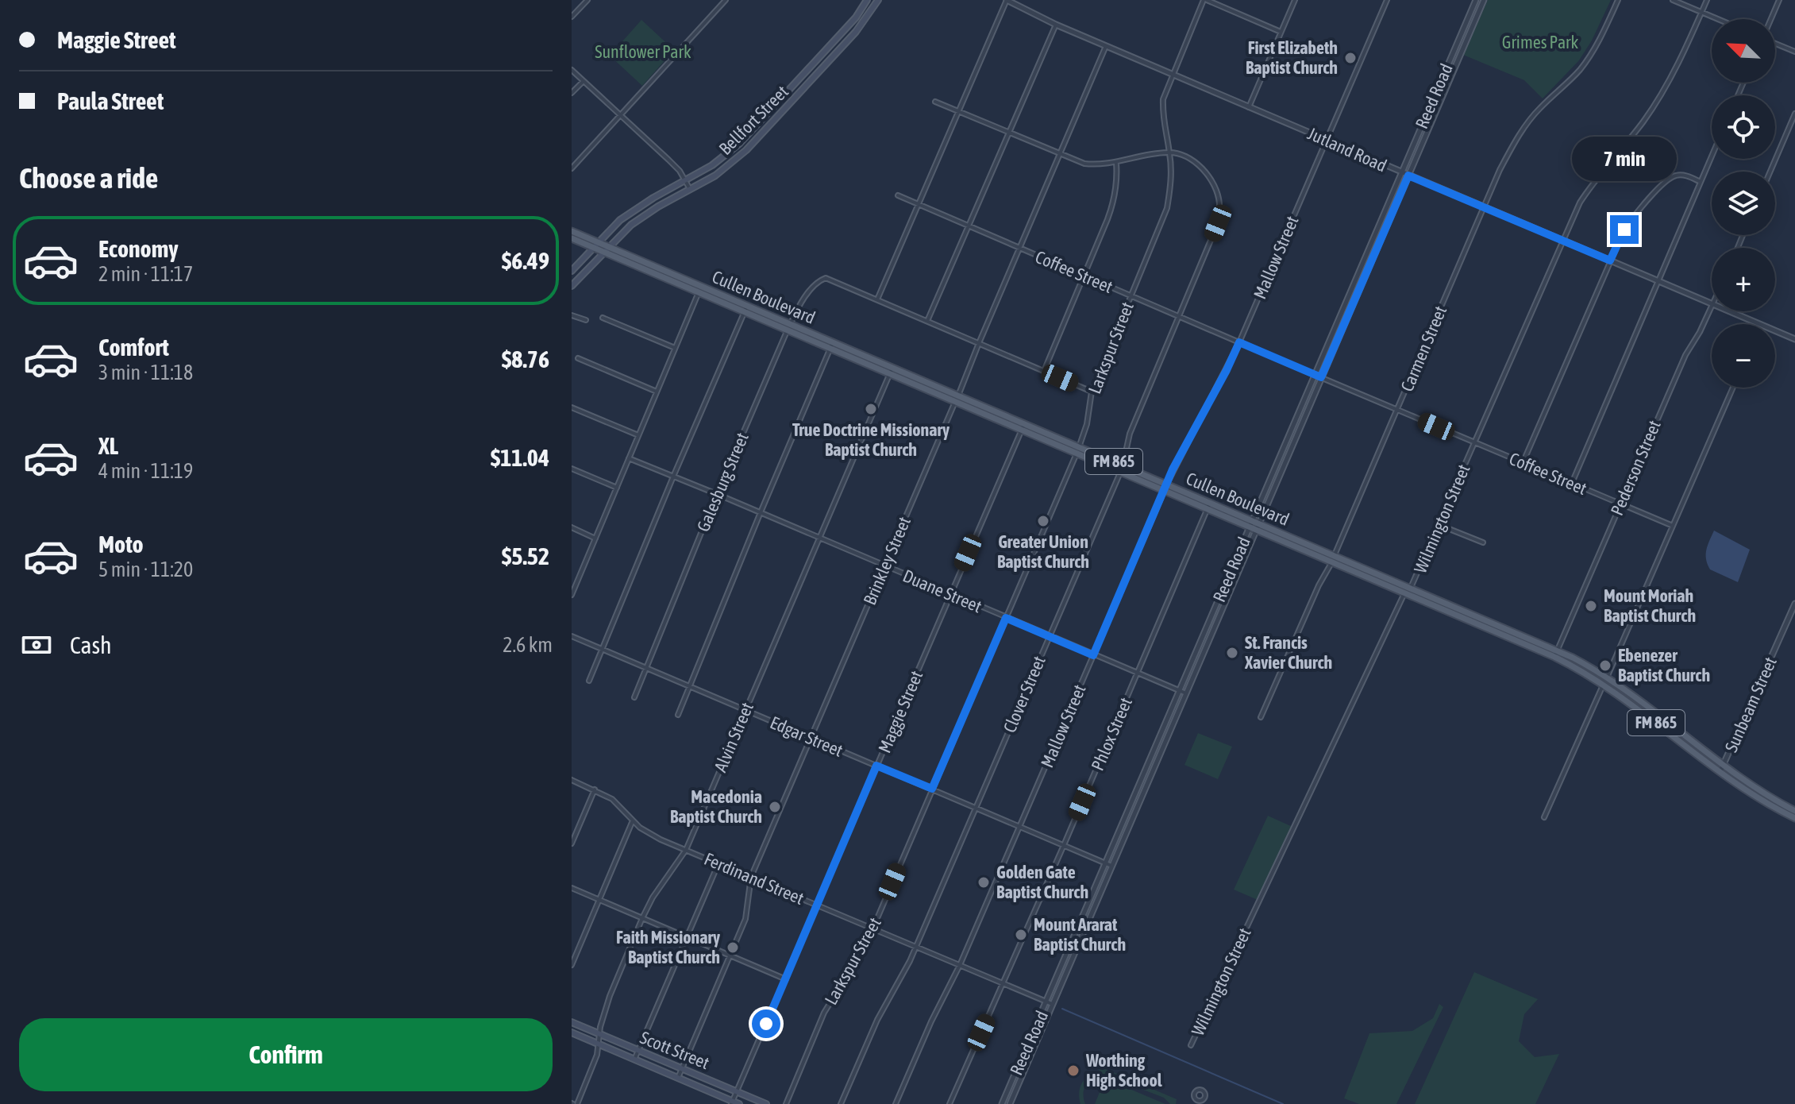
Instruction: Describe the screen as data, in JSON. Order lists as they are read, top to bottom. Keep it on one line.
{"streets":{"main road":["Bellfort Street","Cullen Boulevard","FM 865","Scott Street"],"street":["Reed Road","Jutland Road","Mallow Street","Coffee Street","Larkspur Street","Carmen Street","Pederson Street","Galesburg Street","Wilmington Street","Brinkley Street","Duane Street","Clover Street","Sunbeam Street","Maggie Street","Phlox Street","Edgar Street","Alvin Street","Ferdinand Street"]},"crossings":[["Reed Road","Jutland Road"],["Reed Road","Coffee Street"],["Reed Road","Cullen Boulevard"],["Reed Road","Duane Street"],["Reed Road","Edgar Street"],["Reed Road","Ferdinand Street"],["Bellfort Street","Cullen Boulevard"],["Jutland Road","Mallow Street"],["Jutland Road","Larkspur Street"],["Jutland Road","Carmen Street"],["Jutland Road","Wilmington Street"],["Jutland Road","Brinkley Street"],["Mallow Street","Coffee Street"],["Mallow Street","Cullen Boulevard"],["Mallow Street","Duane Street"],["Mallow Street","Edgar Street"],["Mallow Street","Ferdinand Street"],["Coffee Street","Larkspur Street"],["Coffee Street","Carmen Street"],["Coffee Street","Pederson Street"],["Coffee Street","Wilmington Street"],["Coffee Street","Brinkley Street"],["Coffee Street","Clover Street"],["Cullen Boulevard","Larkspur Street"],["Cullen Boulevard","Carmen Street"],["Cullen Boulevard","Pederson Street"],["Cullen Boulevard","Galesburg Street"],["Cullen Boulevard","Wilmington Street"],["Cullen Boulevard","Brinkley Street"],["Cullen Boulevard","Clover Street"],["Cullen Boulevard","Sunbeam Street"],["Cullen Boulevard","Maggie Street"],["Cullen Boulevard","Phlox Street"],["Cullen Boulevard","Alvin Street"],["Larkspur Street","Duane Street"],["Larkspur Street","Clover Street"],["Larkspur Street","Edgar Street"],["Larkspur Street","Ferdinand Street"],["Galesburg Street","Duane Street"],["Galesburg Street","Edgar Street"],["Brinkley Street","Duane Street"],["Brinkley Street","Edgar Street"],["Brinkley Street","Ferdinand Street"],["Brinkley Street","Scott Street"],["Duane Street","Clover Street"],["Duane Street","Maggie Street"],["Duane Street","Phlox Street"],["Duane Street","Alvin Street"],["Clover Street","Edgar Street"],["Clover Street","Ferdinand Street"],["Maggie Street","Edgar Street"],["Maggie Street","Ferdinand Street"],["Maggie Street","Scott Street"],["Phlox Street","Edgar Street"],["Phlox Street","Ferdinand Street"],["Edgar Street","Alvin Street"],["Alvin Street","Ferdinand Street"],["Alvin Street","Scott Street"]],"parks":["Grimes Park","Sunflower Park"],"places":["First Elizabeth Baptist Church","True Doctrine Missionary Baptist Church","Greater Union Baptist Church","Mount Moriah Baptist Church","St. Francis Xavier Church","Ebenezer Baptist Church","Macedonia Baptist Church","Golden Gate Baptist Church","Mount Ararat Baptist Church","Faith Missionary Baptist Church","Worthing High School"],"north":"top left","page":{"banner":["Maggie Street","Paula Street"],"map_buttons":["+","−"],"bubble":"7 min","heading":"Choose a ride","list":[{"name":"Economy","note":"2 min · 11:17","value":"$6.49"},{"name":"Comfort","note":"3 min · 11:18","value":"$8.76"},{"name":"XL","note":"4 min · 11:19","value":"$11.04"},{"name":"Moto","note":"5 min · 11:20","value":"$5.52"}],"pay":["Cash","2.6 km"],"buttons":"Confirm"}}
